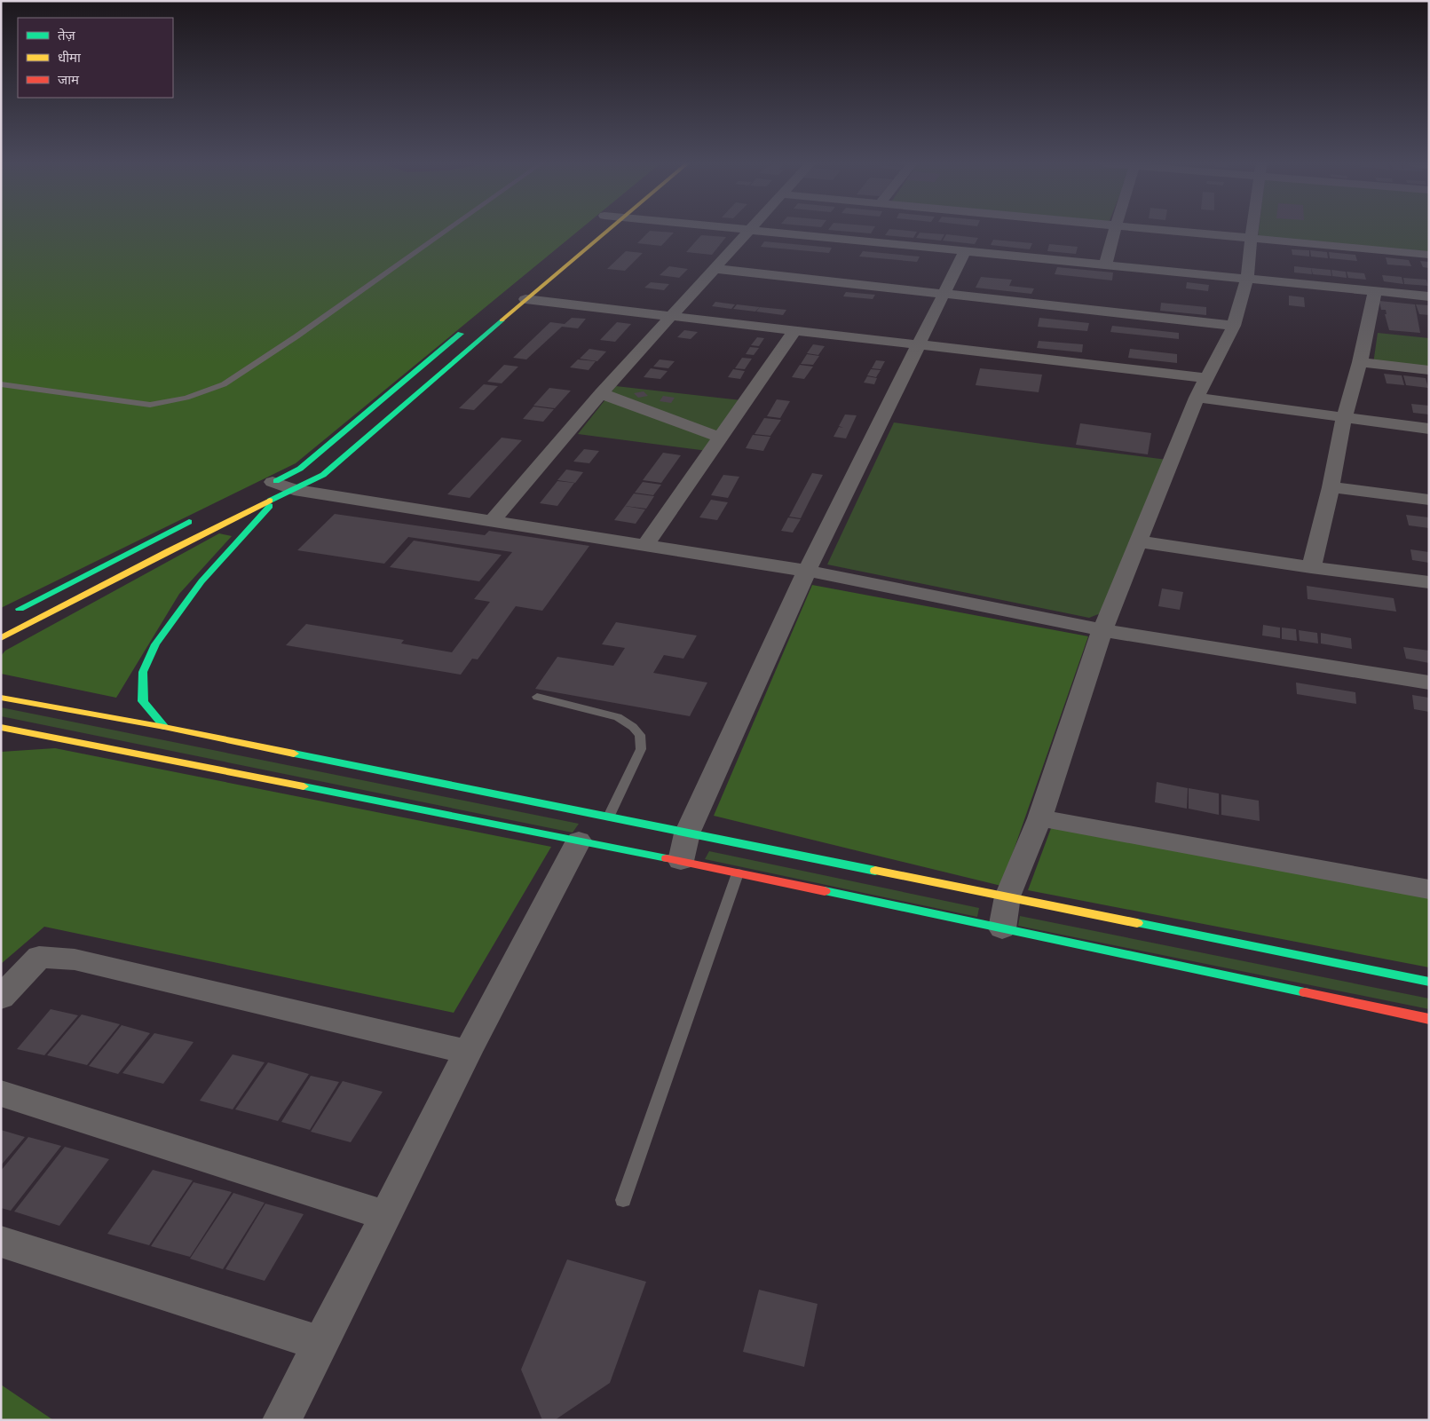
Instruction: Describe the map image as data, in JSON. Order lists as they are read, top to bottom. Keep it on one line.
{"legend":["तेज़","धीमा","जाम"]}
